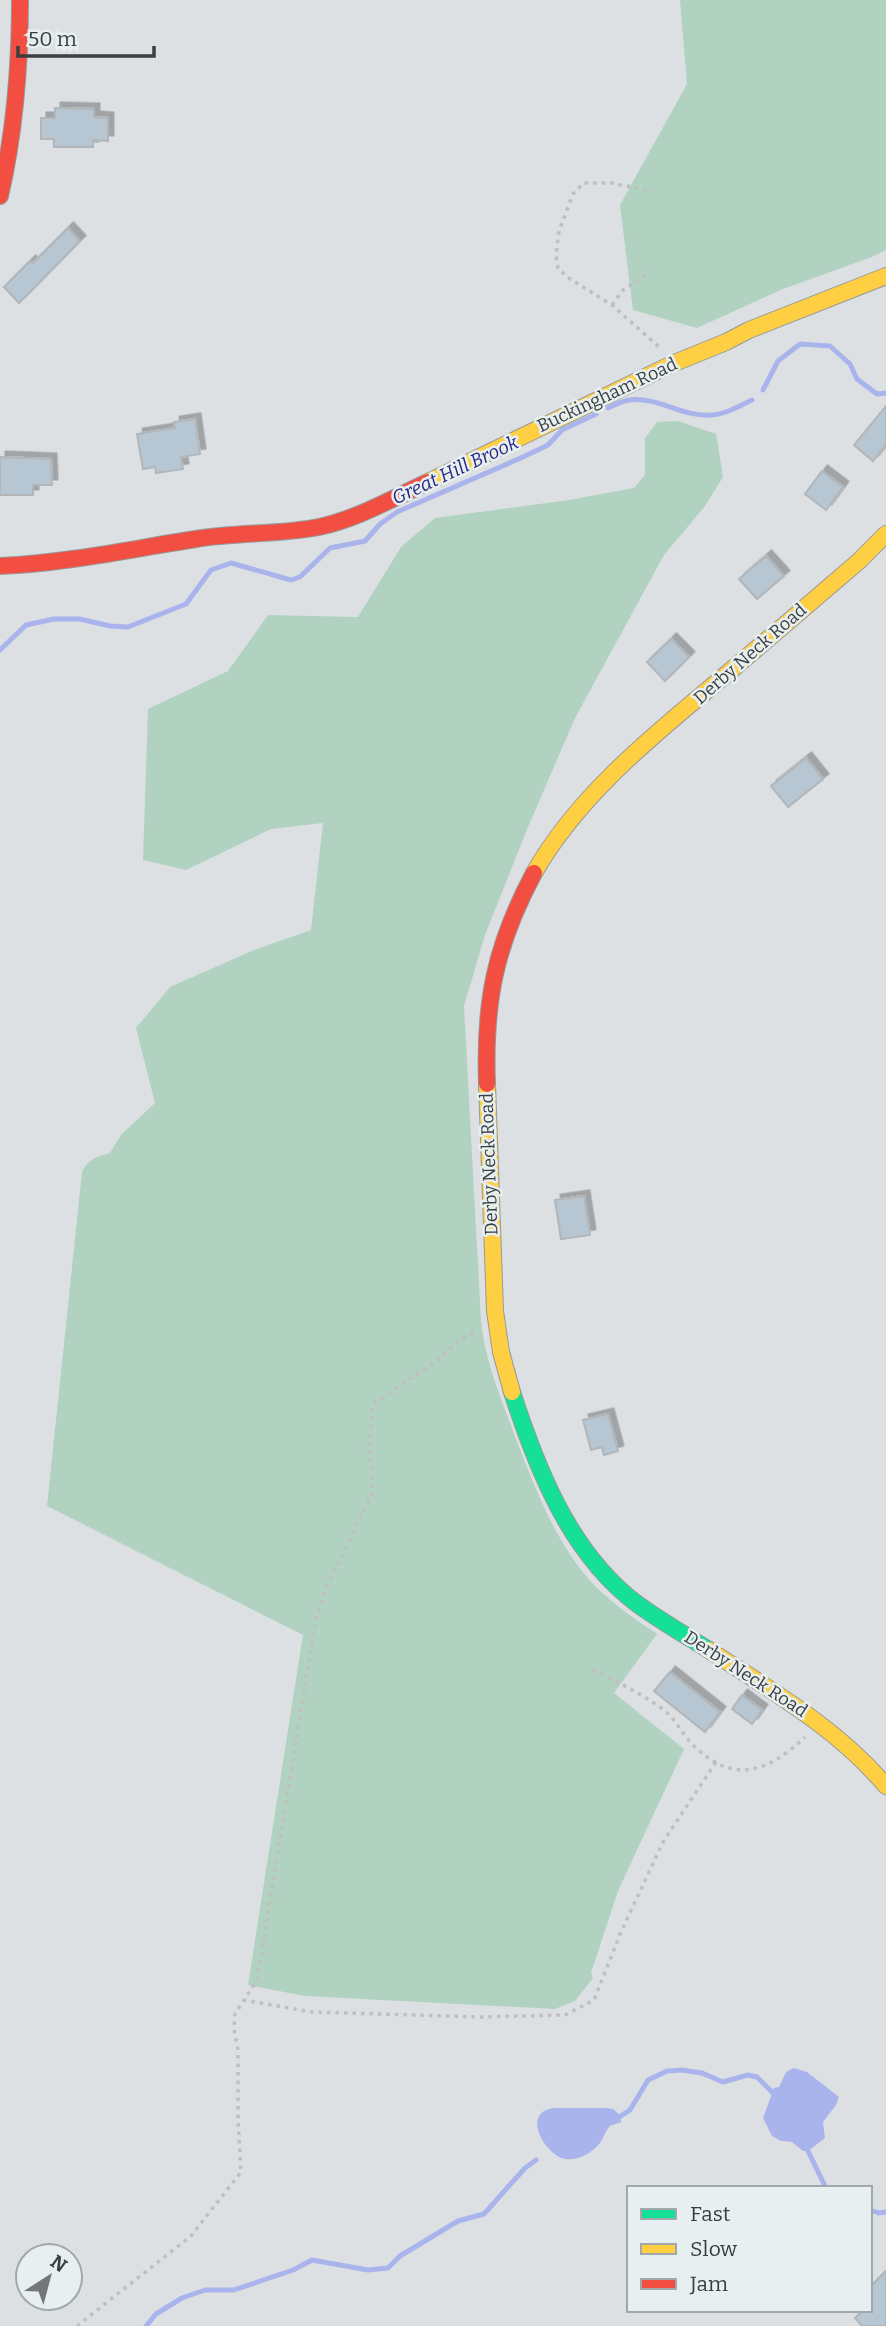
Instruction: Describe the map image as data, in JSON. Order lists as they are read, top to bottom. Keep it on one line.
{"streets":{"street":["Buckingham Road","Derby Neck Road"]},"water":["Great Hill Brook"],"legend":["Fast","Slow","Jam"],"scale_bar":"50 m","north":"top right"}
